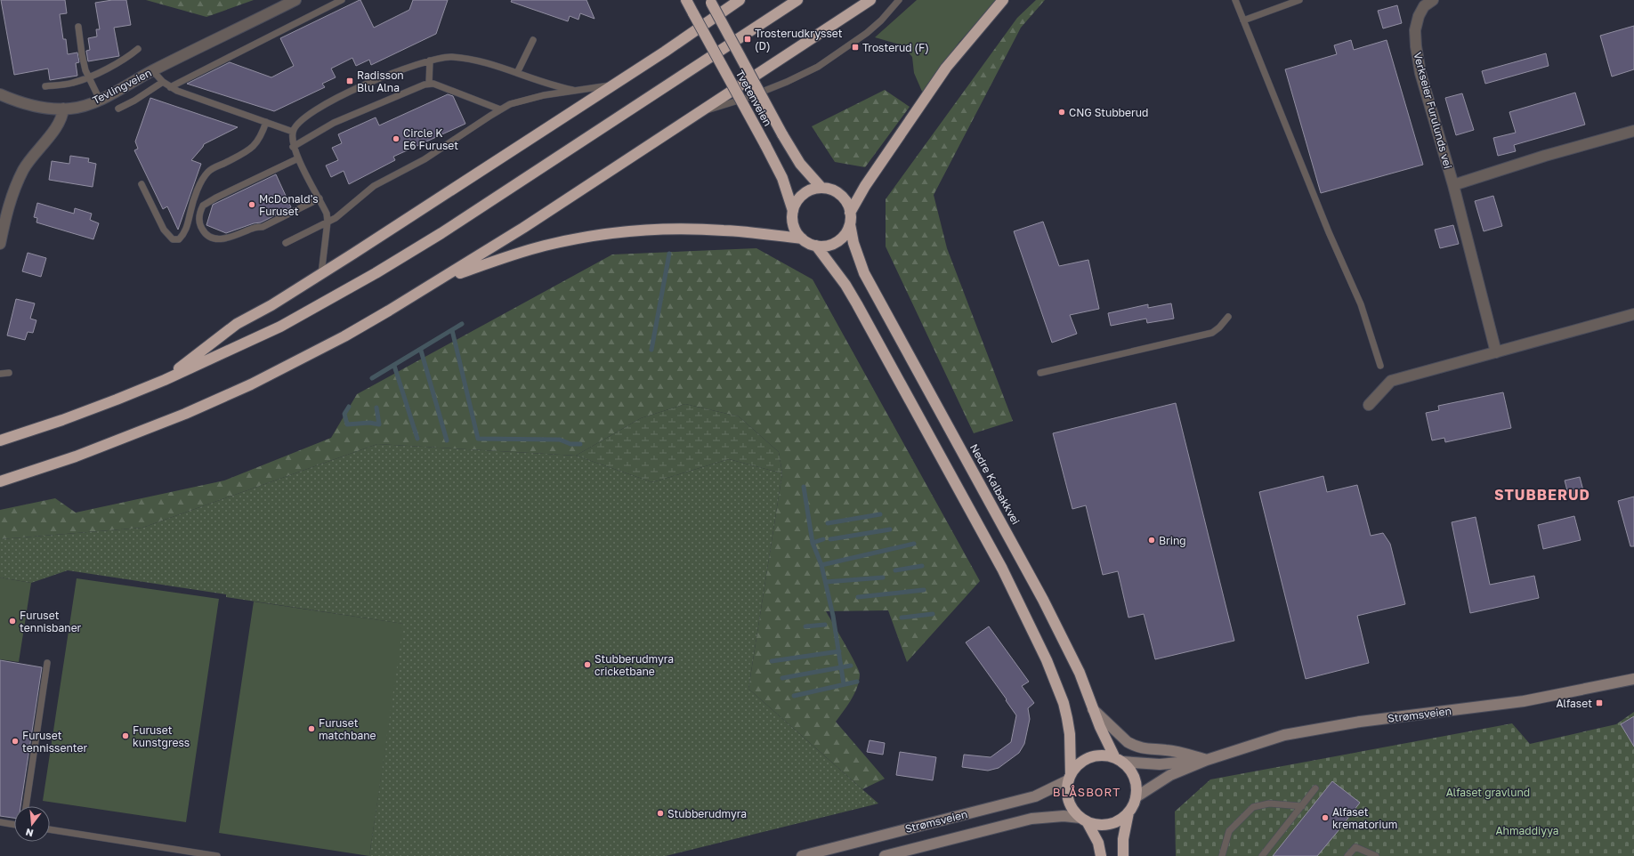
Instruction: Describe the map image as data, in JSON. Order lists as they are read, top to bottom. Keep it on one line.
{"streets":{"highway":["Tvetenveien","Nedre Kalbakkvei"],"main road":["Strømsveien"],"street":["Tevlingveien","Verkseier Furulunds vei"]},"crossings":[["Tvetenveien","Nedre Kalbakkvei"],["Nedre Kalbakkvei","Strømsveien"]],"districts":["STUBBERUD","BLÅSBORT"],"parks":["Alfaset gravlund","Ahmaddiyya"],"places":{"transit":["Trosterudkrysset (D)","Trosterud (F)","Radisson Blu Alna","Alfaset"],"other":["CNG Stubberud","Circle K E6 Furuset","McDonald's Furuset","Bring","Furuset tennisbaner","Stubberudmyra cricketbane","Furuset matchbane","Furuset kunstgress","Furuset tennissenter","Stubberudmyra","Alfaset krematorium"]},"north":"bottom"}
